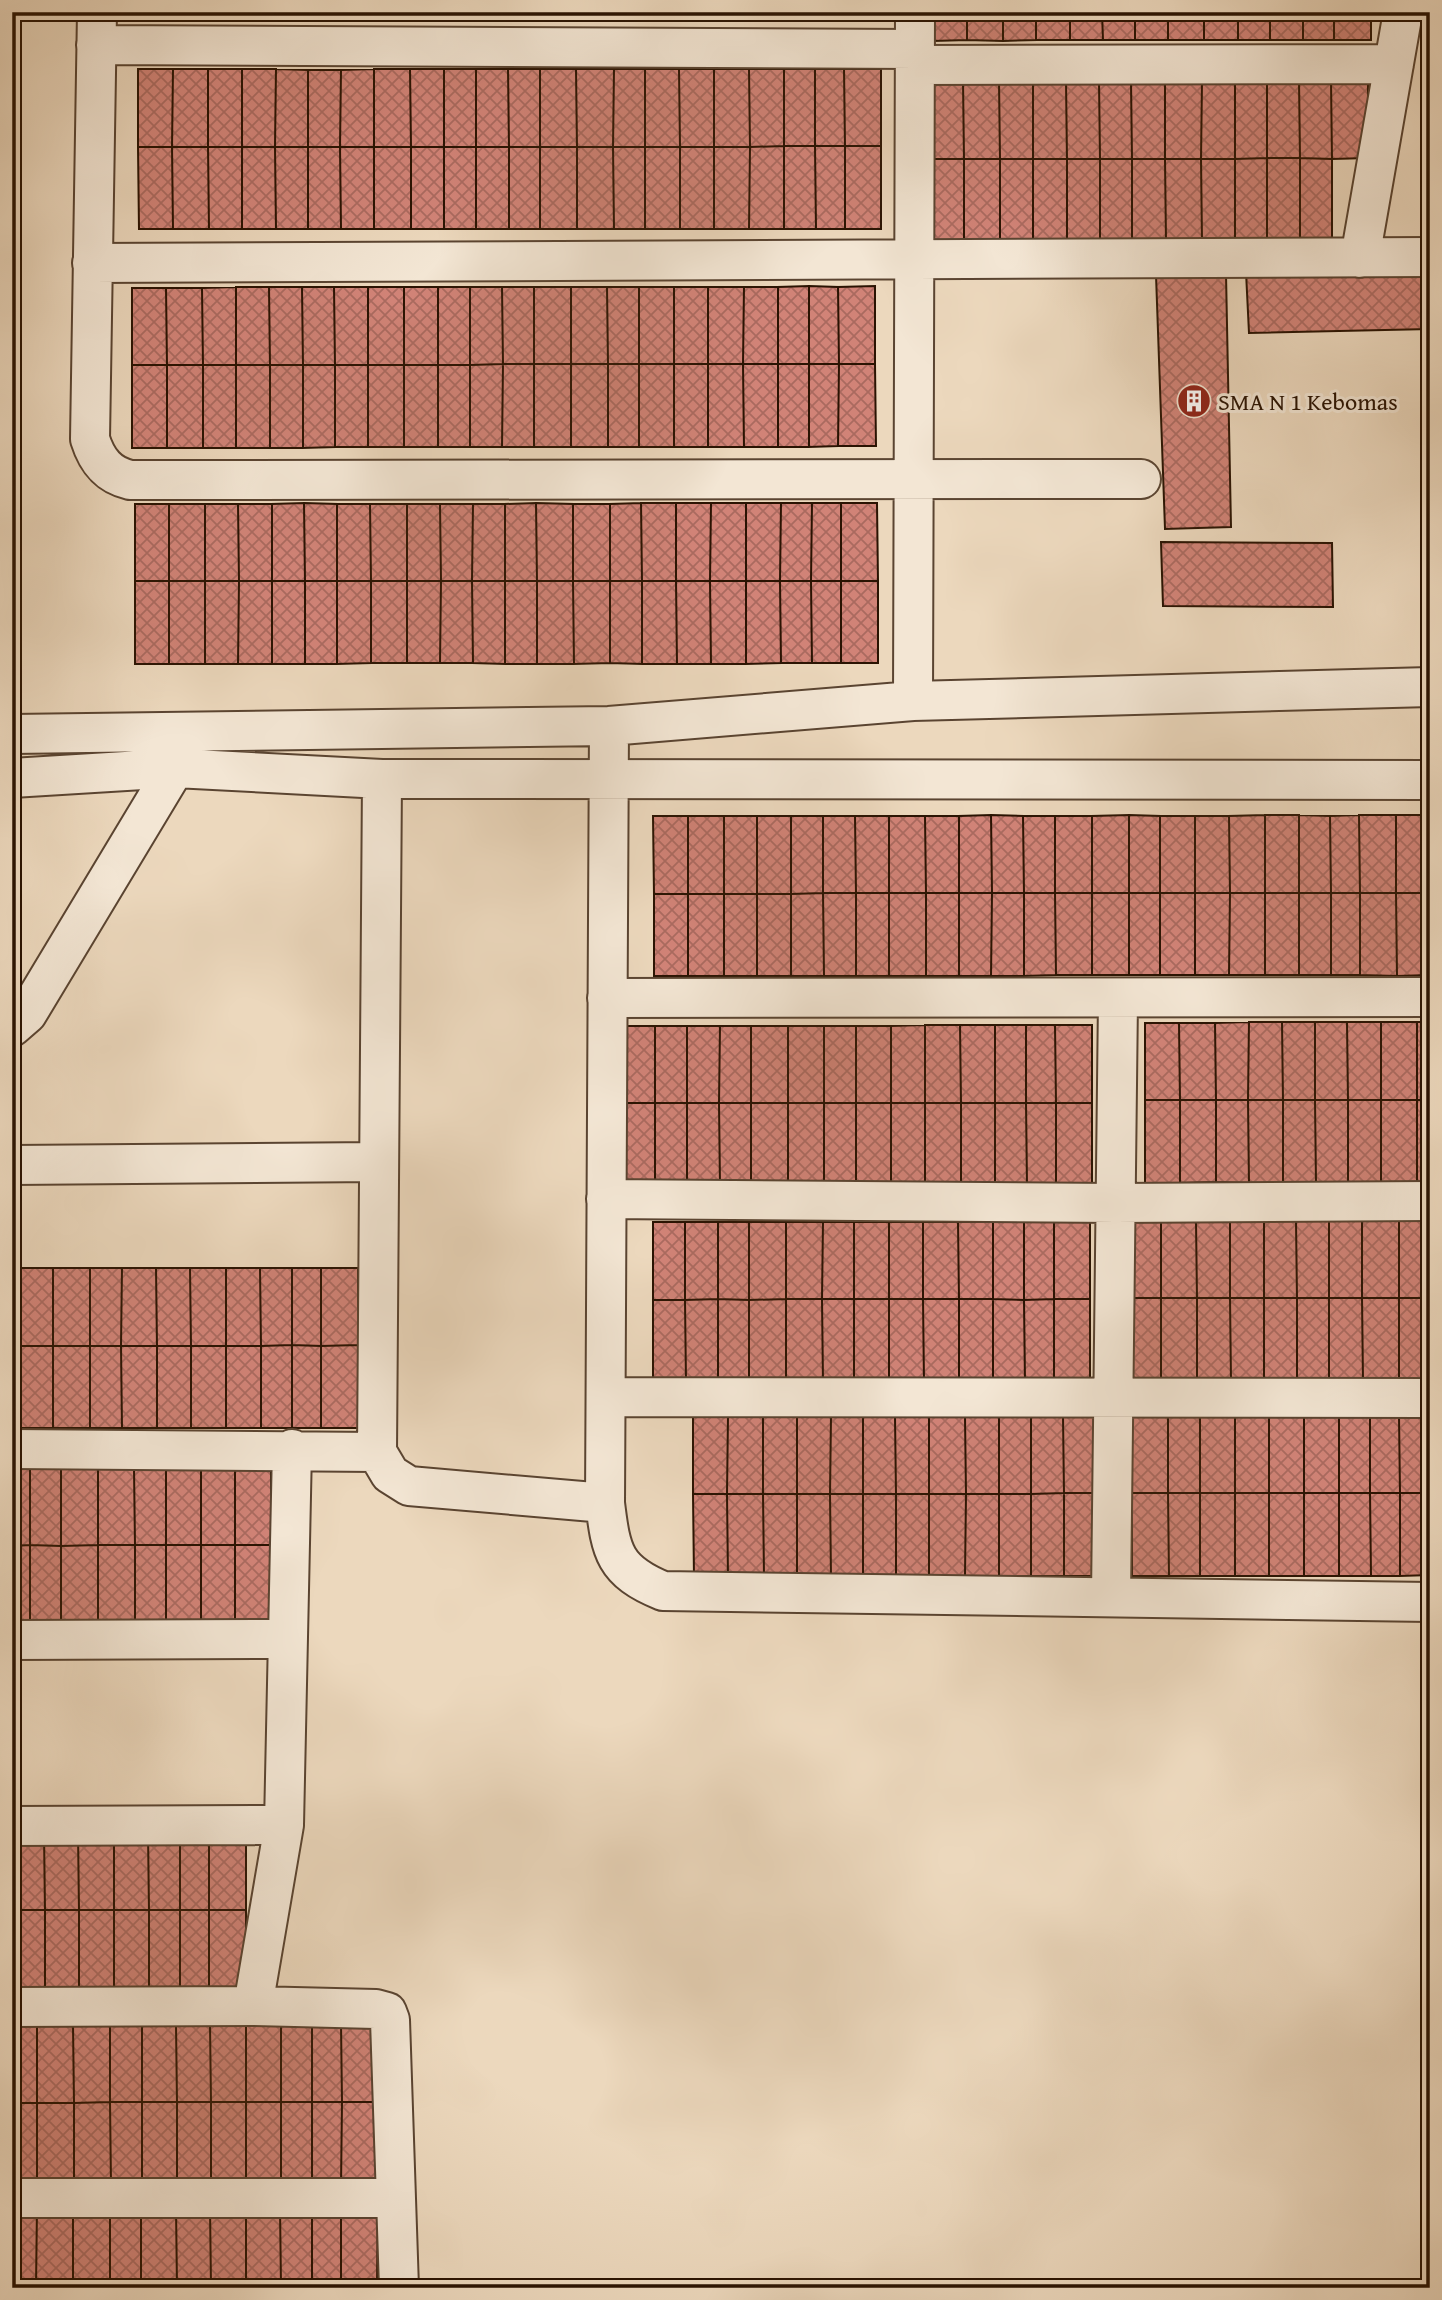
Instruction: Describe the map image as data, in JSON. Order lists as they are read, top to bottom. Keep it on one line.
{"places":{"building":["SMA N 1 Kebomas"]}}
